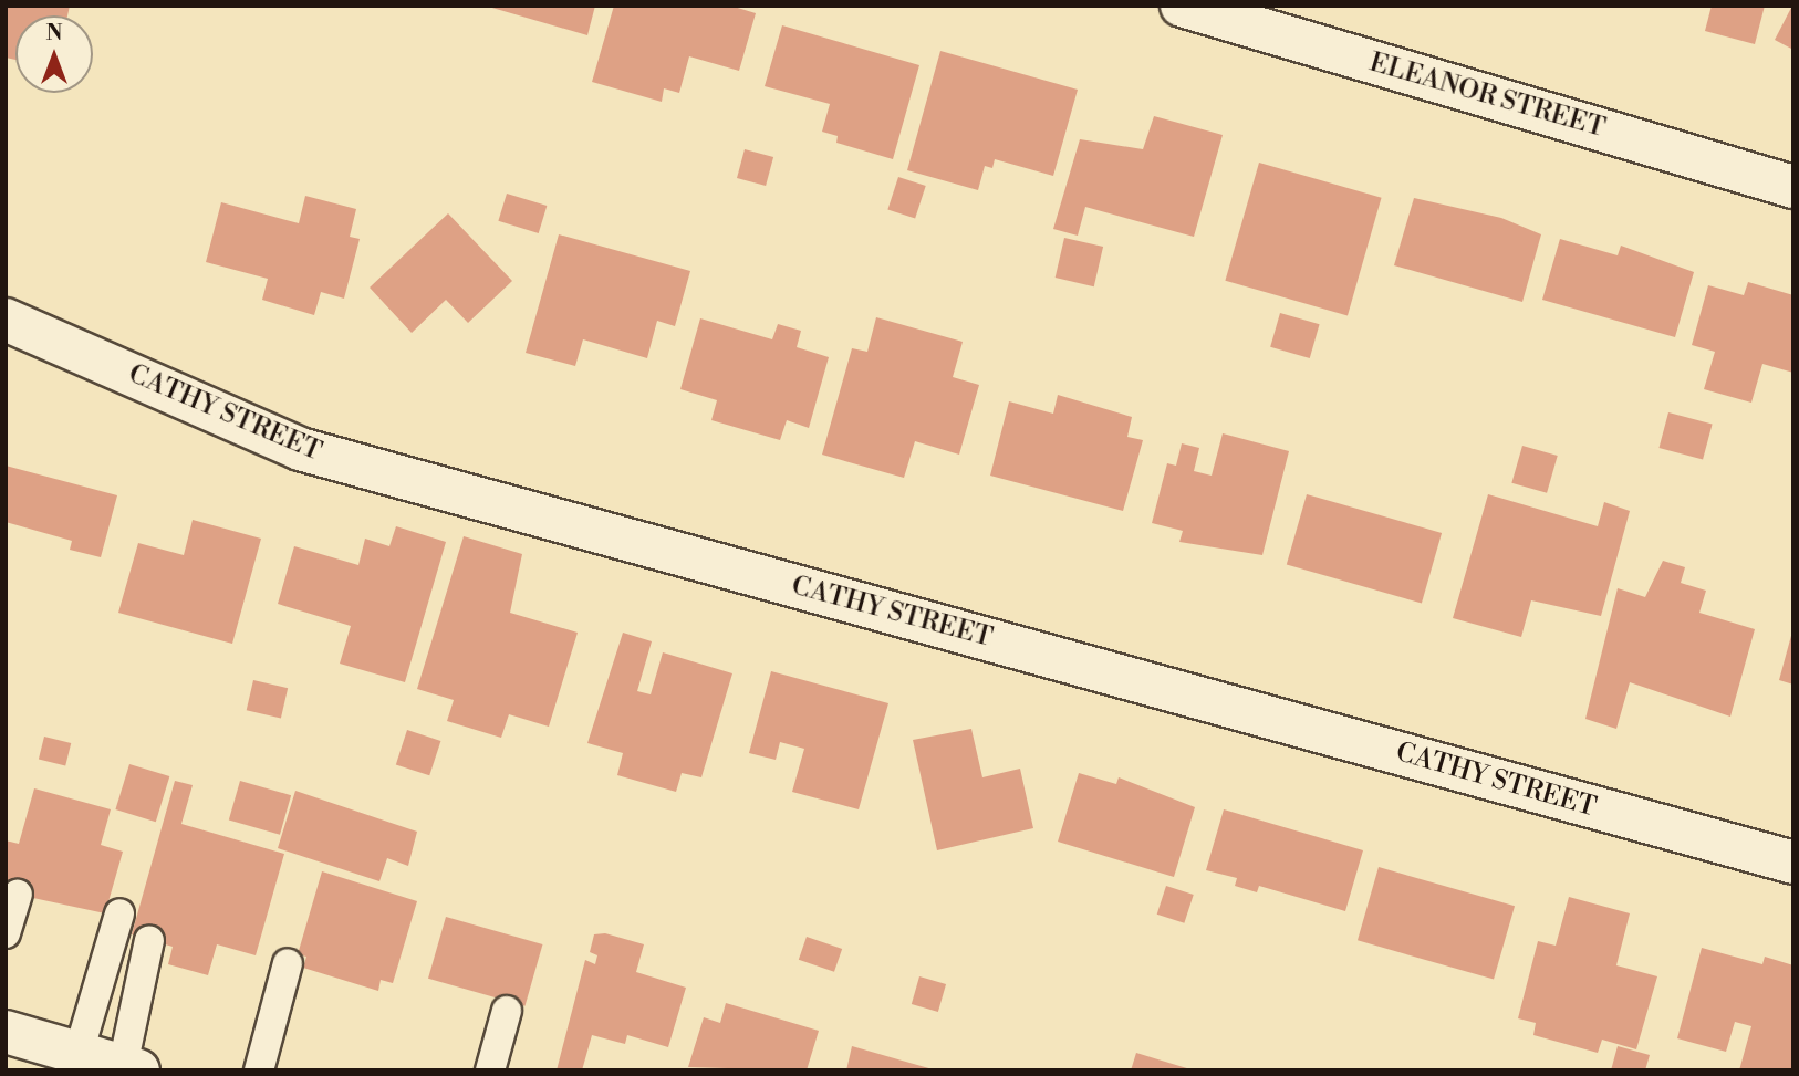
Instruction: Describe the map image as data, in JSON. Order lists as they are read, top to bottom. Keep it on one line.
{"streets":{"street":["ELEANOR STREET","CATHY STREET"]},"north":"top"}
